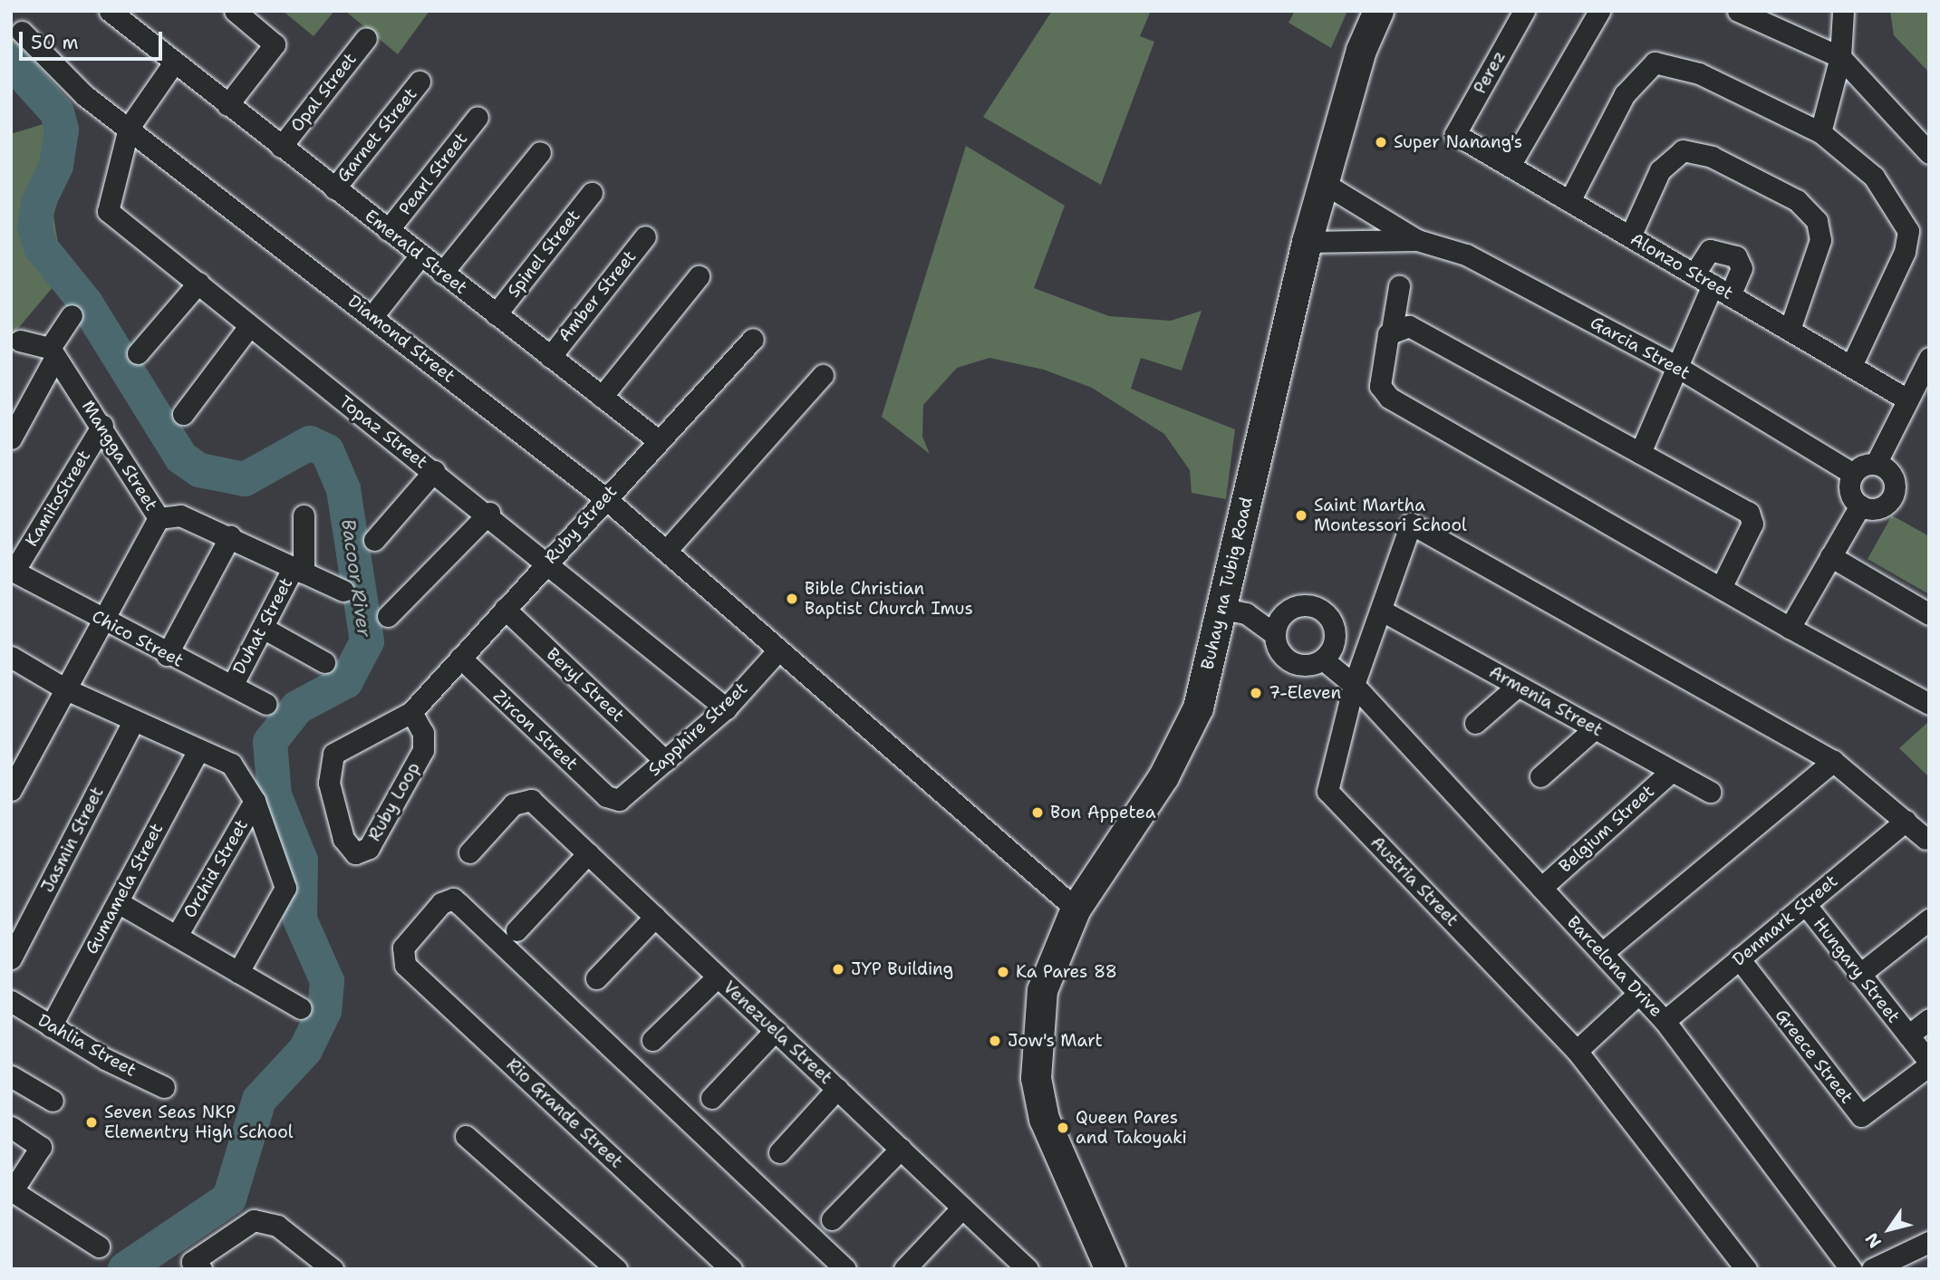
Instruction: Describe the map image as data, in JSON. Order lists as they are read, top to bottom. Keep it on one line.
{"streets":{"main road":["Buhay na Tubig Road"],"street":["Perez","Opal Street","Garnet Street","Pearl Street","Emerald Street","Spinel Street","Alonzo Street","Amber Street","Diamond Street","Garcia Street","Topaz Street","Mangga Street","KamitoStreet","Ruby Street","Duhat Street","Chico Street","Beryl Street","Armenia Street","Sapphire Street","Zircon Street","Ruby Loop","Belgium Street","Jasmin Street","Orchid Street","Austria Street","Gumamela Street","Denmark Street","Barcelona Drive","Hungary Street","Venezuela Street","Dahlia Street","Greece Street","Rio Grande Street"]},"crossings":[["Perez","Alonzo Street"],["Opal Street","Emerald Street"],["Garnet Street","Emerald Street"],["Pearl Street","Emerald Street"],["Emerald Street","Spinel Street"],["Emerald Street","Amber Street"],["Emerald Street","Ruby Street"],["Diamond Street","Topaz Street"],["Diamond Street","Ruby Street"],["Diamond Street","Buhay na Tubig Road"],["Diamond Street","Sapphire Street"],["Garcia Street","Buhay na Tubig Road"],["Topaz Street","Ruby Street"],["Topaz Street","Sapphire Street"],["Mangga Street","KamitoStreet"],["Mangga Street","Duhat Street"],["KamitoStreet","Chico Street"],["Ruby Street","Beryl Street"],["Ruby Street","Zircon Street"],["Ruby Street","Ruby Loop"],["Duhat Street","Chico Street"],["Beryl Street","Sapphire Street"],["Armenia Street","Belgium Street"],["Sapphire Street","Zircon Street"],["Belgium Street","Barcelona Drive"],["Austria Street","Barcelona Drive"],["Gumamela Street","Dahlia Street"],["Denmark Street","Barcelona Drive"],["Denmark Street","Hungary Street"],["Denmark Street","Greece Street"],["Hungary Street","Greece Street"]],"water":["Bacoor River"],"places":["Super Nanang's","Saint Martha Montessori School","Bible Christian Baptist Church Imus","7-Eleven","Bon Appetea","JYP Building","Ka Pares 88","Jow's Mart","Seven Seas NKP Elementry High School","Queen Pares and Takoyaki"],"scale_bar":"50 m","north":"bottom left"}
